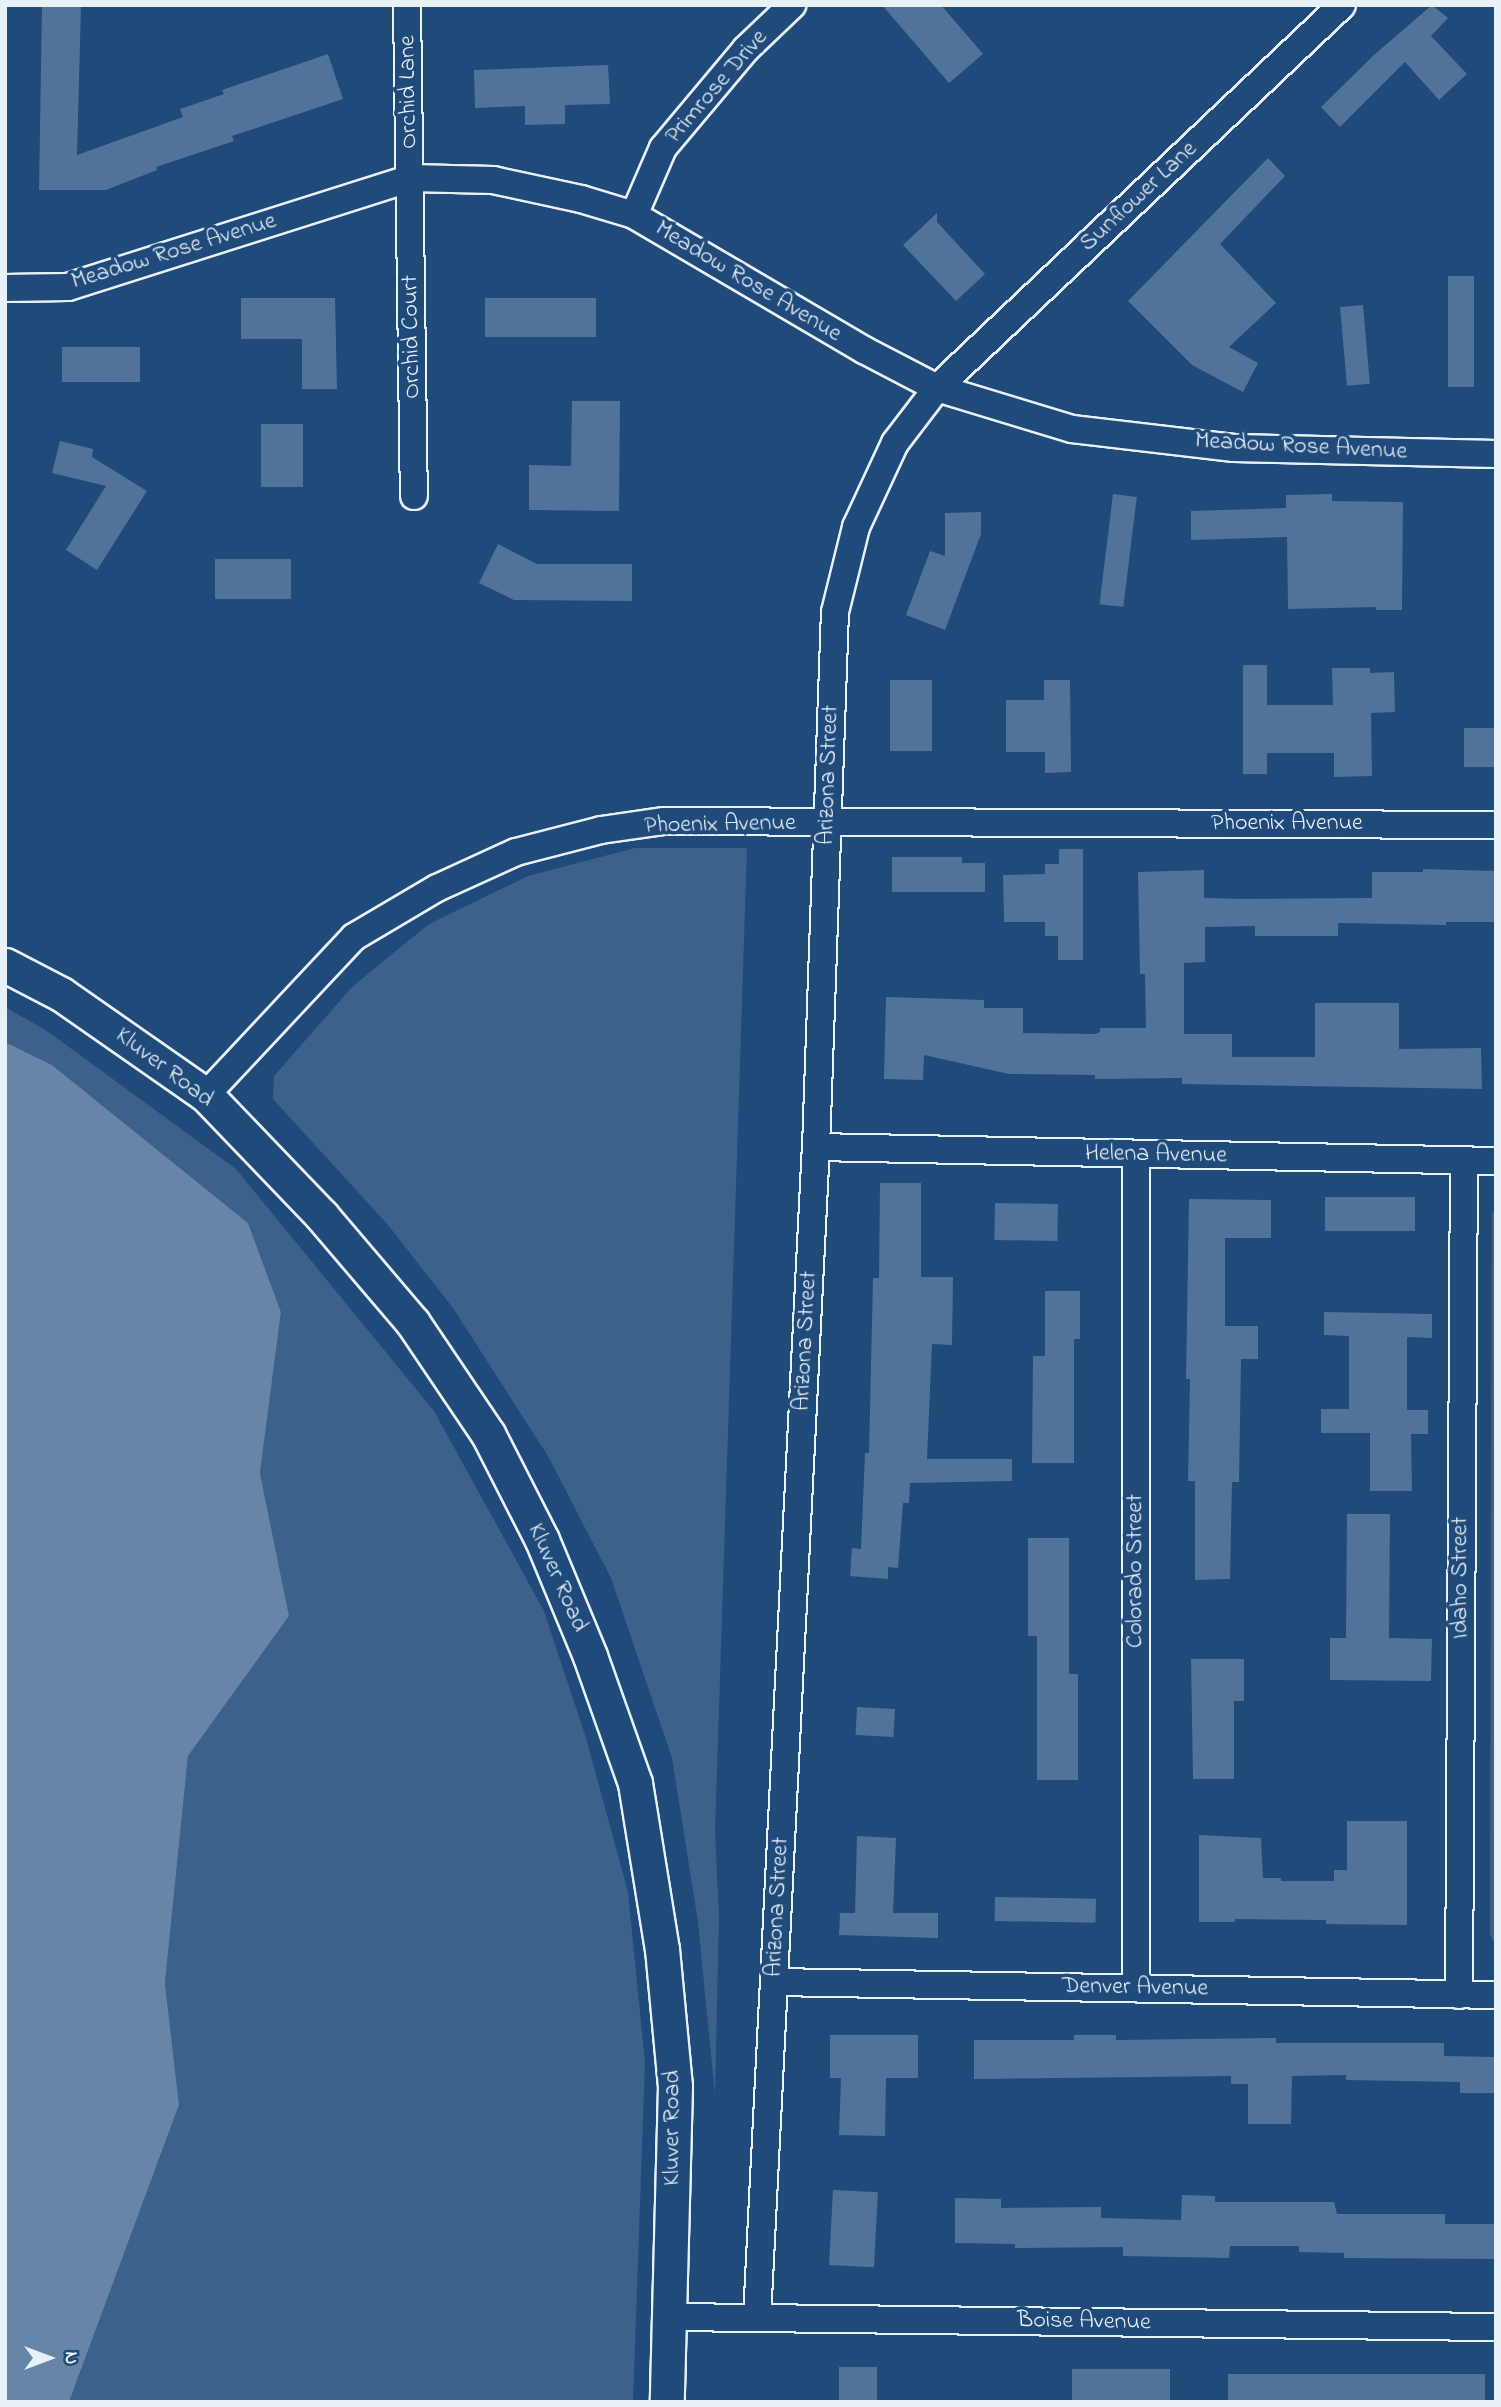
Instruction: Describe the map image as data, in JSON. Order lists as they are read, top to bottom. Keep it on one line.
{"streets":{"street":["Primrose Drive","Orchid Lane","Sunflower Lane","Meadow Rose Avenue","Orchid Court","Arizona Street","Phoenix Avenue","Kluver Road","Helena Avenue","Colorado Street","Idaho Street","Denver Avenue","Boise Avenue"]},"crossings":[["Primrose Drive","Meadow Rose Avenue"],["Orchid Lane","Meadow Rose Avenue"],["Orchid Lane","Orchid Court"],["Sunflower Lane","Meadow Rose Avenue"],["Sunflower Lane","Arizona Street"],["Meadow Rose Avenue","Orchid Court"],["Meadow Rose Avenue","Arizona Street"],["Arizona Street","Phoenix Avenue"],["Arizona Street","Helena Avenue"],["Arizona Street","Denver Avenue"],["Arizona Street","Boise Avenue"],["Phoenix Avenue","Kluver Road"],["Kluver Road","Boise Avenue"],["Helena Avenue","Colorado Street"],["Helena Avenue","Idaho Street"],["Colorado Street","Denver Avenue"],["Idaho Street","Denver Avenue"]],"north":"right"}
